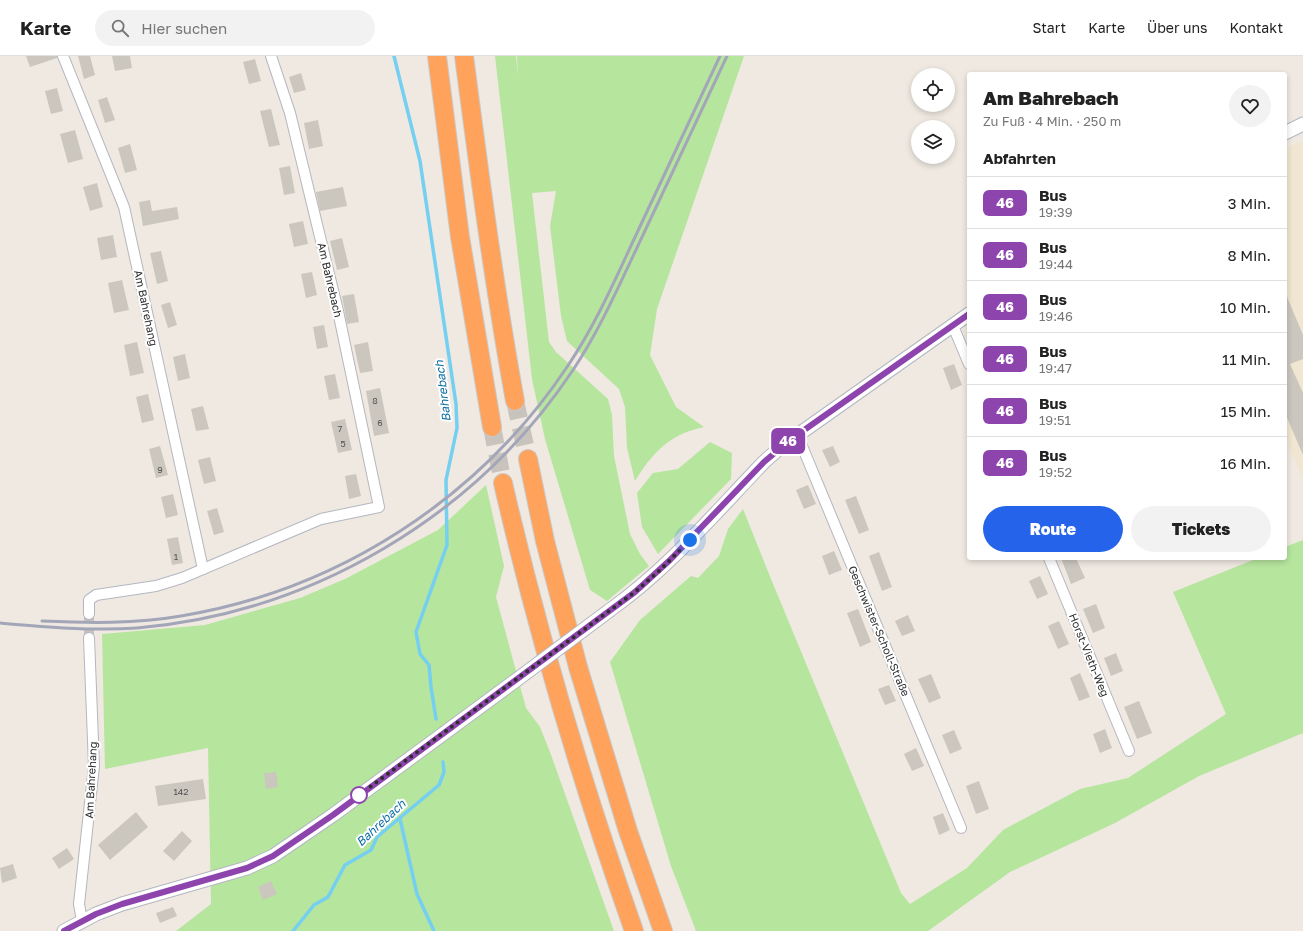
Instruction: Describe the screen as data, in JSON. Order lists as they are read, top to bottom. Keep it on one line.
{"streets":{"street":["Am Bahrebach","Am Bahrehang","Geschwister-Scholl-Straße","Horst-Vieth-Weg"]},"crossings":[["Am Bahrebach","Am Bahrehang"]],"water":["Bahrebach"],"lines":["bus line 46"],"house_numbers":["8","6","7","5","9","1","142"],"page":{"header":"Karte","search":"Hier suchen","nav":["Start","Karte","Über uns","Kontakt"],"on_map":"46","heading":[["Am Bahrebach","Zu Fuß · 4 Min. · 250 m"],"Abfahrten"],"list":[{"mark":"46","name":"Bus","note":"19:39","value":"3 Min."},{"mark":"46","name":"Bus","note":"19:44","value":"8 Min."},{"mark":"46","name":"Bus","note":"19:46","value":"10 Min."},{"mark":"46","name":"Bus","note":"19:47","value":"11 Min."},{"mark":"46","name":"Bus","note":"19:51","value":"15 Min."},{"mark":"46","name":"Bus","note":"19:52","value":"16 Min."}],"buttons":["Route","Tickets"]}}
